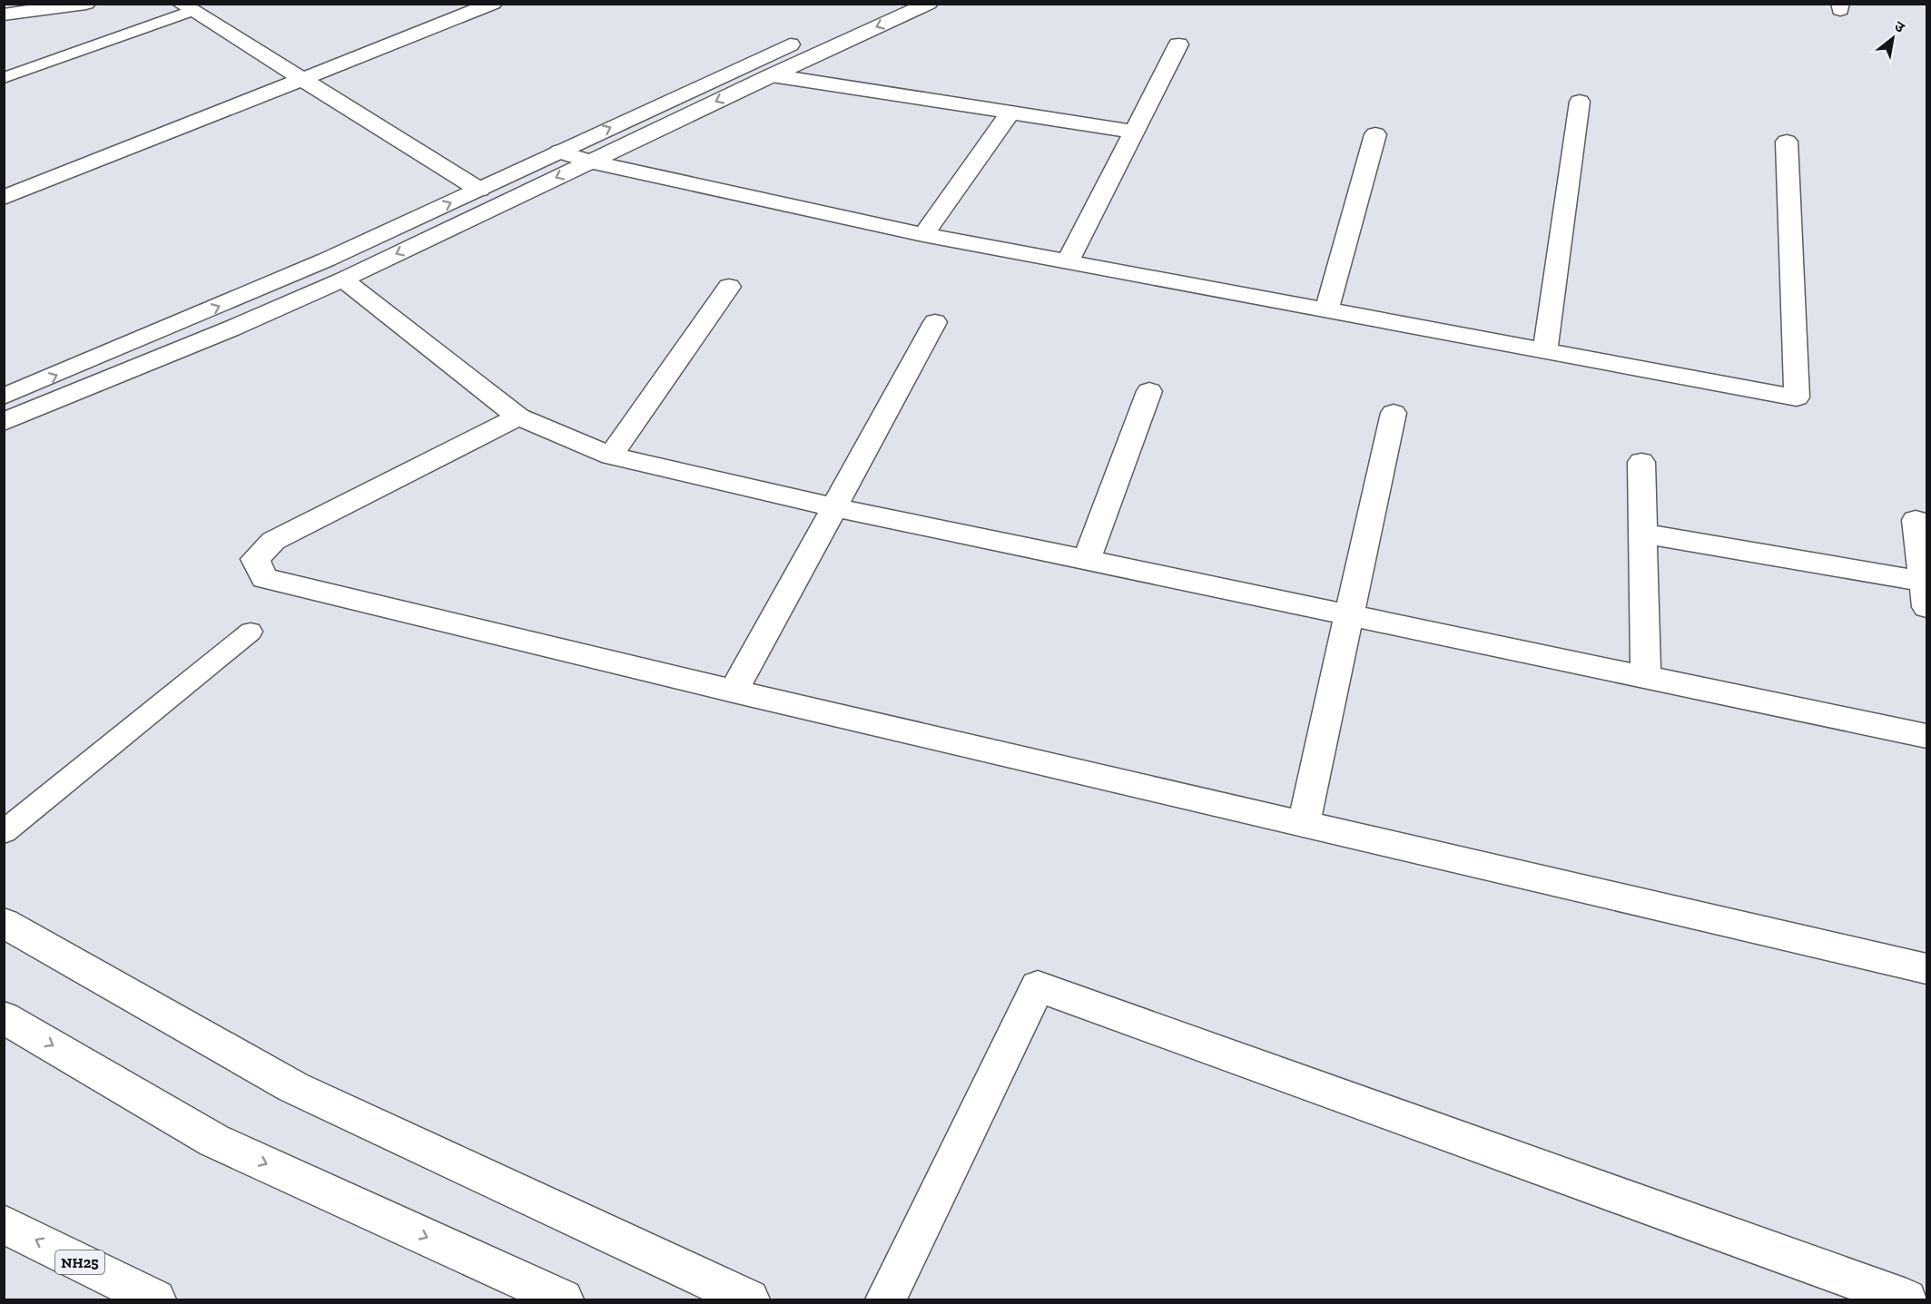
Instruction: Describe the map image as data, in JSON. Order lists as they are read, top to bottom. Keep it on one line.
{"streets":{"main road":["NH25"]},"north":"top right"}
